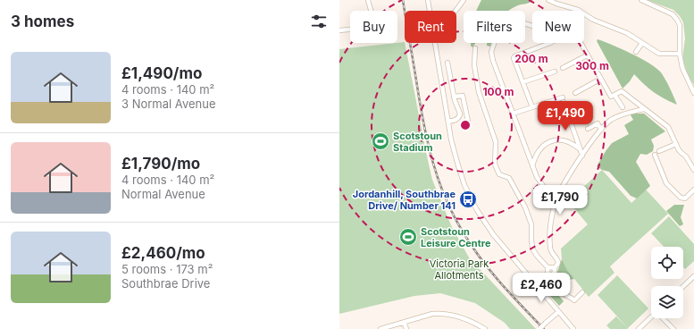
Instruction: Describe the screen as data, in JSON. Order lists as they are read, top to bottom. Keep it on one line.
{"parks":["Victoria Park Allotments"],"places":{"sports":["Scotstoun Stadium","Scotstoun Leisure Centre"],"bus stop":["Jordanhill, Southbrae Drive/ Number 141"]},"page":{"heading":"3 homes","chip":["Buy","Rent","Filters","New"],"list":[{"name":"£1,490/mo","note":"4 rooms · 140 m² · 3 Normal Avenue"},{"name":"£1,790/mo","note":"4 rooms · 140 m² · Normal Avenue"},{"name":"£2,460/mo","note":"5 rooms · 173 m² · Southbrae Drive"}],"price":["£1,490","£1,790","£2,460"]},"rings":["200 m","300 m","100 m"]}
